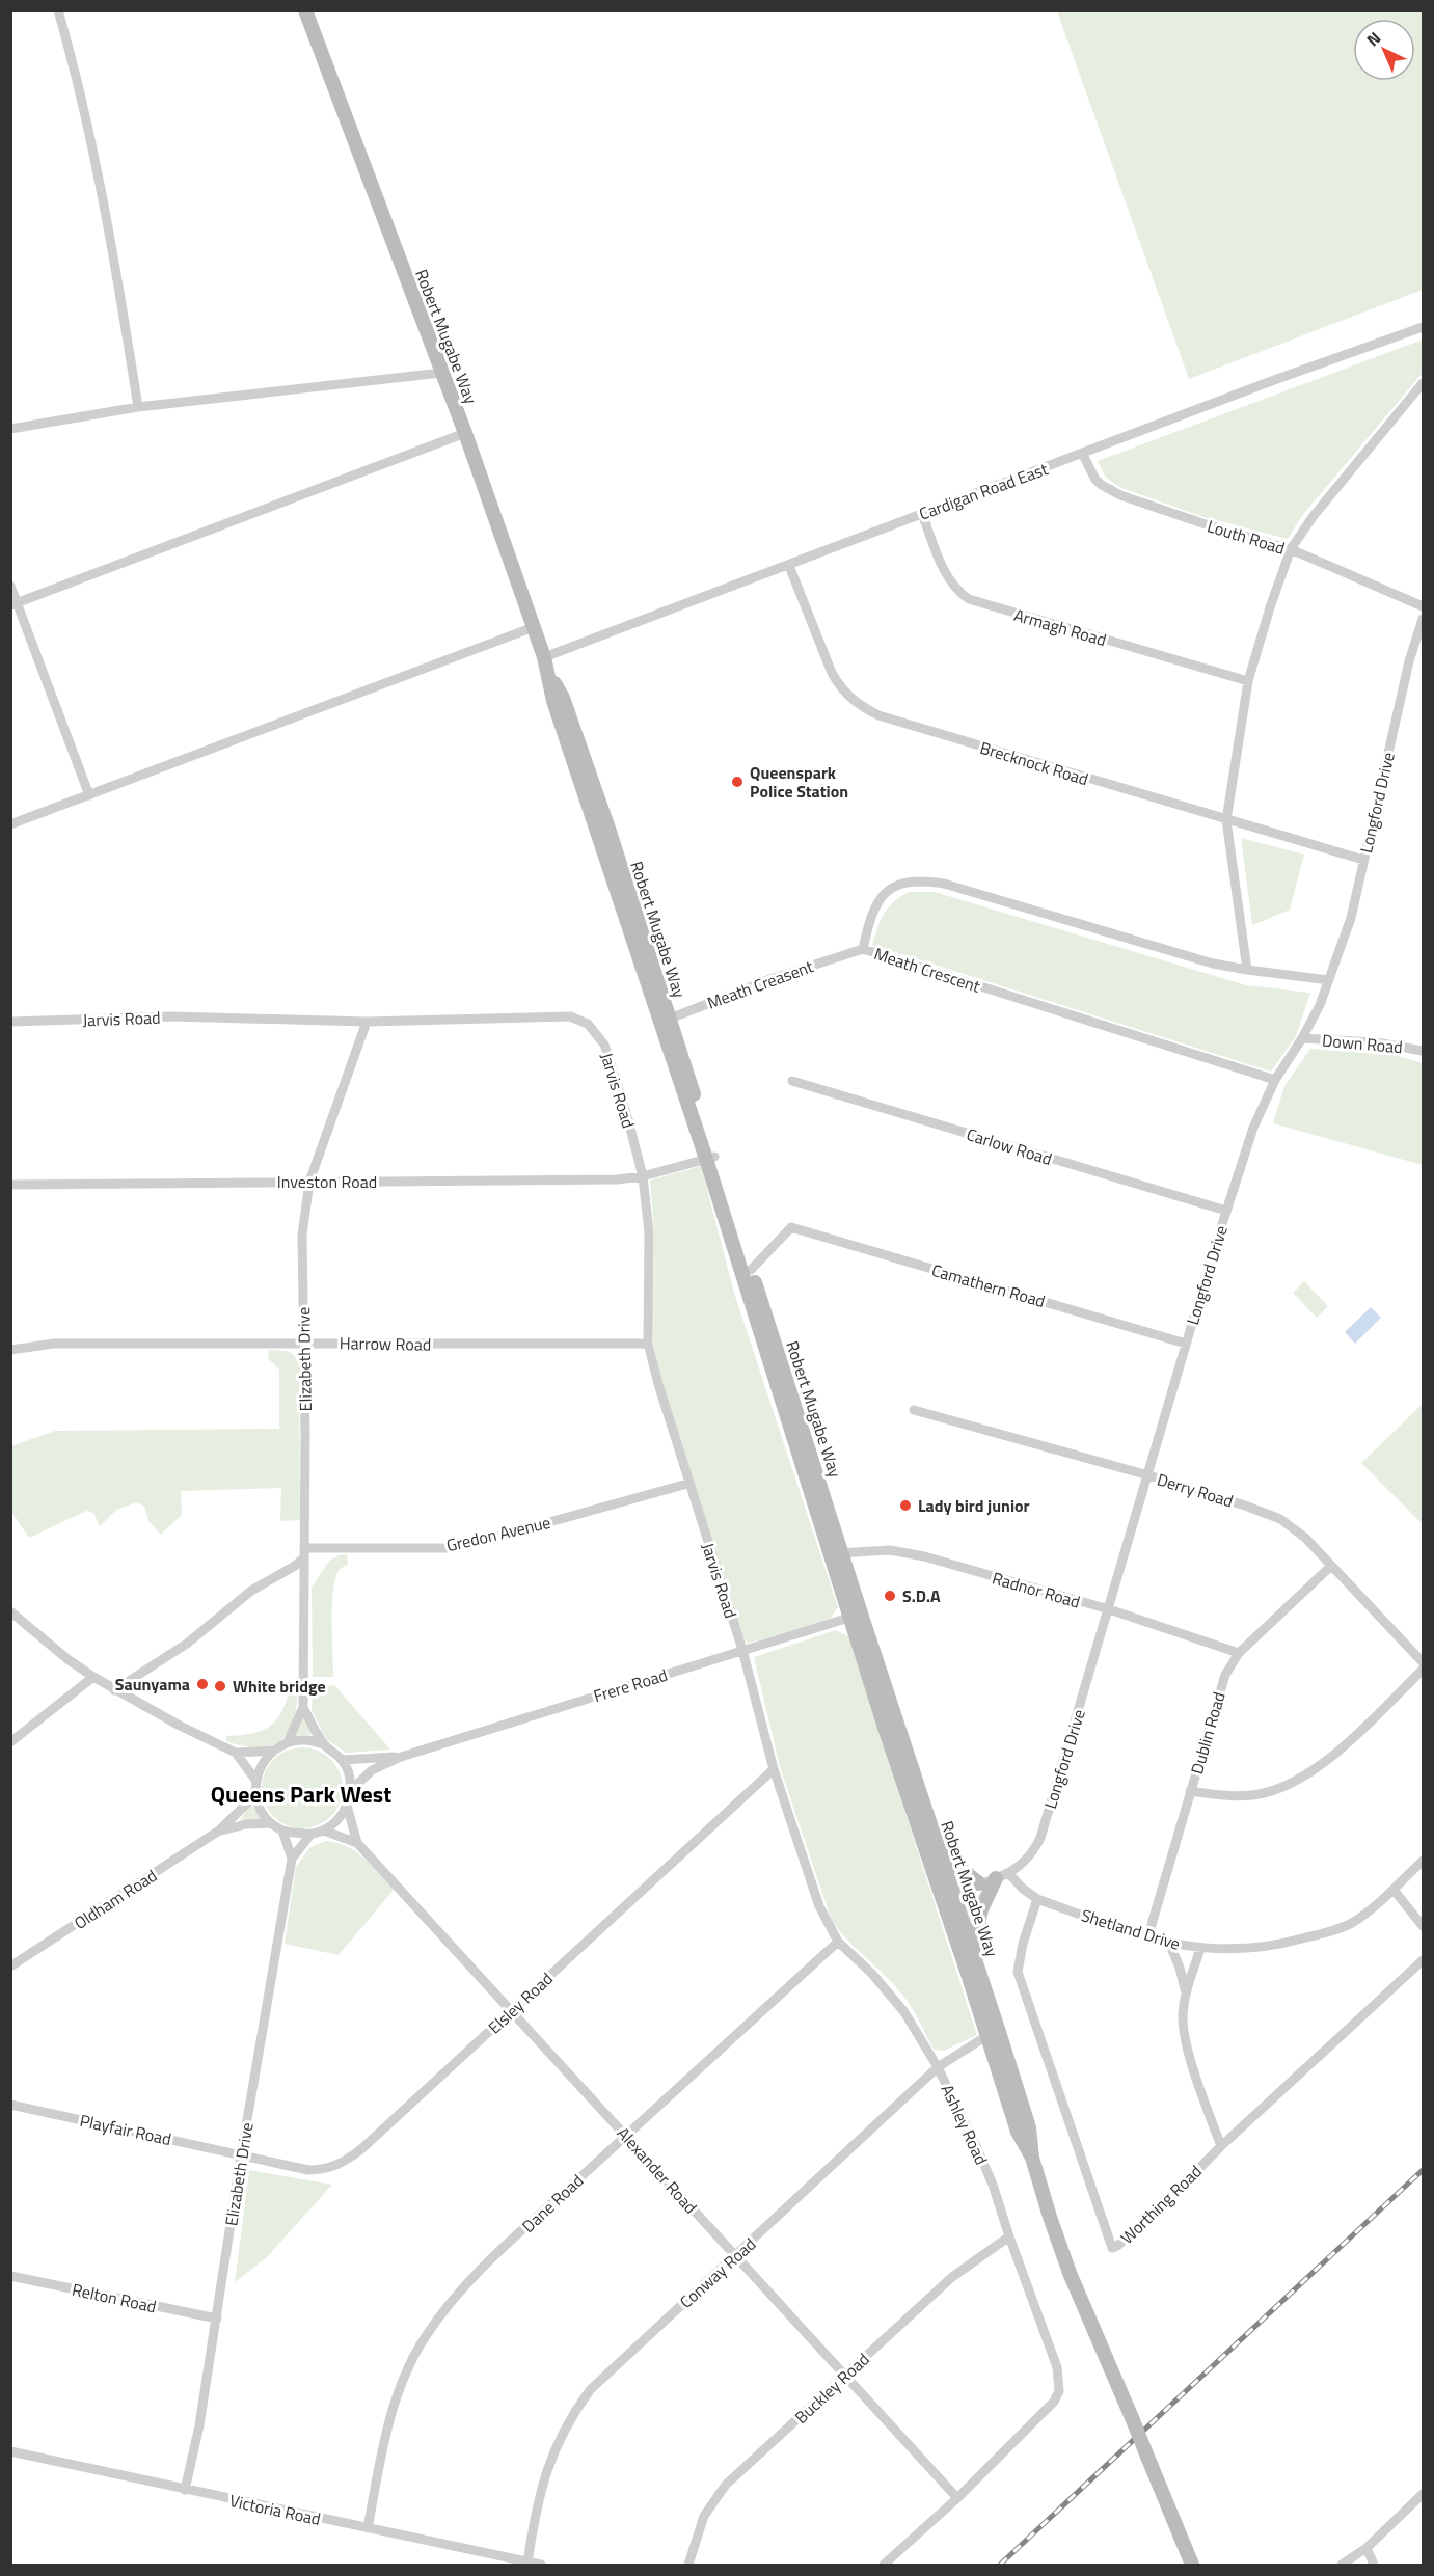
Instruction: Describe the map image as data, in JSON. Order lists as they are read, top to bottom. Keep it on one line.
{"streets":{"main road":["Robert Mugabe Way"],"street":["Cardigan Road East","Louth Road","Armagh Road","Brecknock Road","Longford Drive","Meath Crescent","Meath Creasent","Jarvis Road","Down Road","Carlow Road","Investon Road","Camathern Road","Harrow Road","Elizabeth Drive","Derry Road","Gredon Avenue","Radnor Road","Frere Road","Dublin Road","Oldham Road","Shetland Drive","Elsley Road","Ashley Road","Playfair Road","Alexander Road","Dane Road","Worthing Road","Conway Road","Relton Road","Buckley Road","Victoria Road"]},"crossings":[["Robert Mugabe Way","Cardigan Road East"],["Robert Mugabe Way","Longford Drive"],["Robert Mugabe Way","Meath Creasent"],["Robert Mugabe Way","Investon Road"],["Robert Mugabe Way","Camathern Road"],["Robert Mugabe Way","Radnor Road"],["Robert Mugabe Way","Frere Road"],["Robert Mugabe Way","Conway Road"],["Cardigan Road East","Louth Road"],["Cardigan Road East","Armagh Road"],["Cardigan Road East","Brecknock Road"],["Brecknock Road","Longford Drive"],["Longford Drive","Meath Crescent"],["Longford Drive","Down Road"],["Longford Drive","Carlow Road"],["Longford Drive","Camathern Road"],["Longford Drive","Derry Road"],["Longford Drive","Radnor Road"],["Longford Drive","Shetland Drive"],["Meath Crescent","Meath Creasent"],["Jarvis Road","Investon Road"],["Jarvis Road","Harrow Road"],["Jarvis Road","Elizabeth Drive"],["Jarvis Road","Gredon Avenue"],["Jarvis Road","Frere Road"],["Jarvis Road","Ashley Road"],["Investon Road","Elizabeth Drive"],["Harrow Road","Elizabeth Drive"],["Elizabeth Drive","Gredon Avenue"],["Elizabeth Drive","Frere Road"],["Elizabeth Drive","Oldham Road"],["Elizabeth Drive","Elsley Road"],["Elizabeth Drive","Playfair Road"],["Elizabeth Drive","Alexander Road"],["Elizabeth Drive","Relton Road"],["Elizabeth Drive","Victoria Road"],["Derry Road","Dublin Road"],["Radnor Road","Dublin Road"],["Frere Road","Oldham Road"],["Frere Road","Ashley Road"],["Frere Road","Alexander Road"],["Dublin Road","Shetland Drive"],["Oldham Road","Alexander Road"],["Shetland Drive","Worthing Road"],["Elsley Road","Ashley Road"],["Elsley Road","Playfair Road"],["Elsley Road","Alexander Road"],["Ashley Road","Alexander Road"],["Ashley Road","Dane Road"],["Ashley Road","Conway Road"],["Ashley Road","Buckley Road"],["Alexander Road","Dane Road"],["Alexander Road","Conway Road"],["Alexander Road","Buckley Road"],["Dane Road","Victoria Road"],["Conway Road","Victoria Road"]],"districts":["Queens Park West"],"places":["Queenspark Police Station","Lady bird junior","S.D.A","Saunyama","White bridge"],"north":"top left"}
